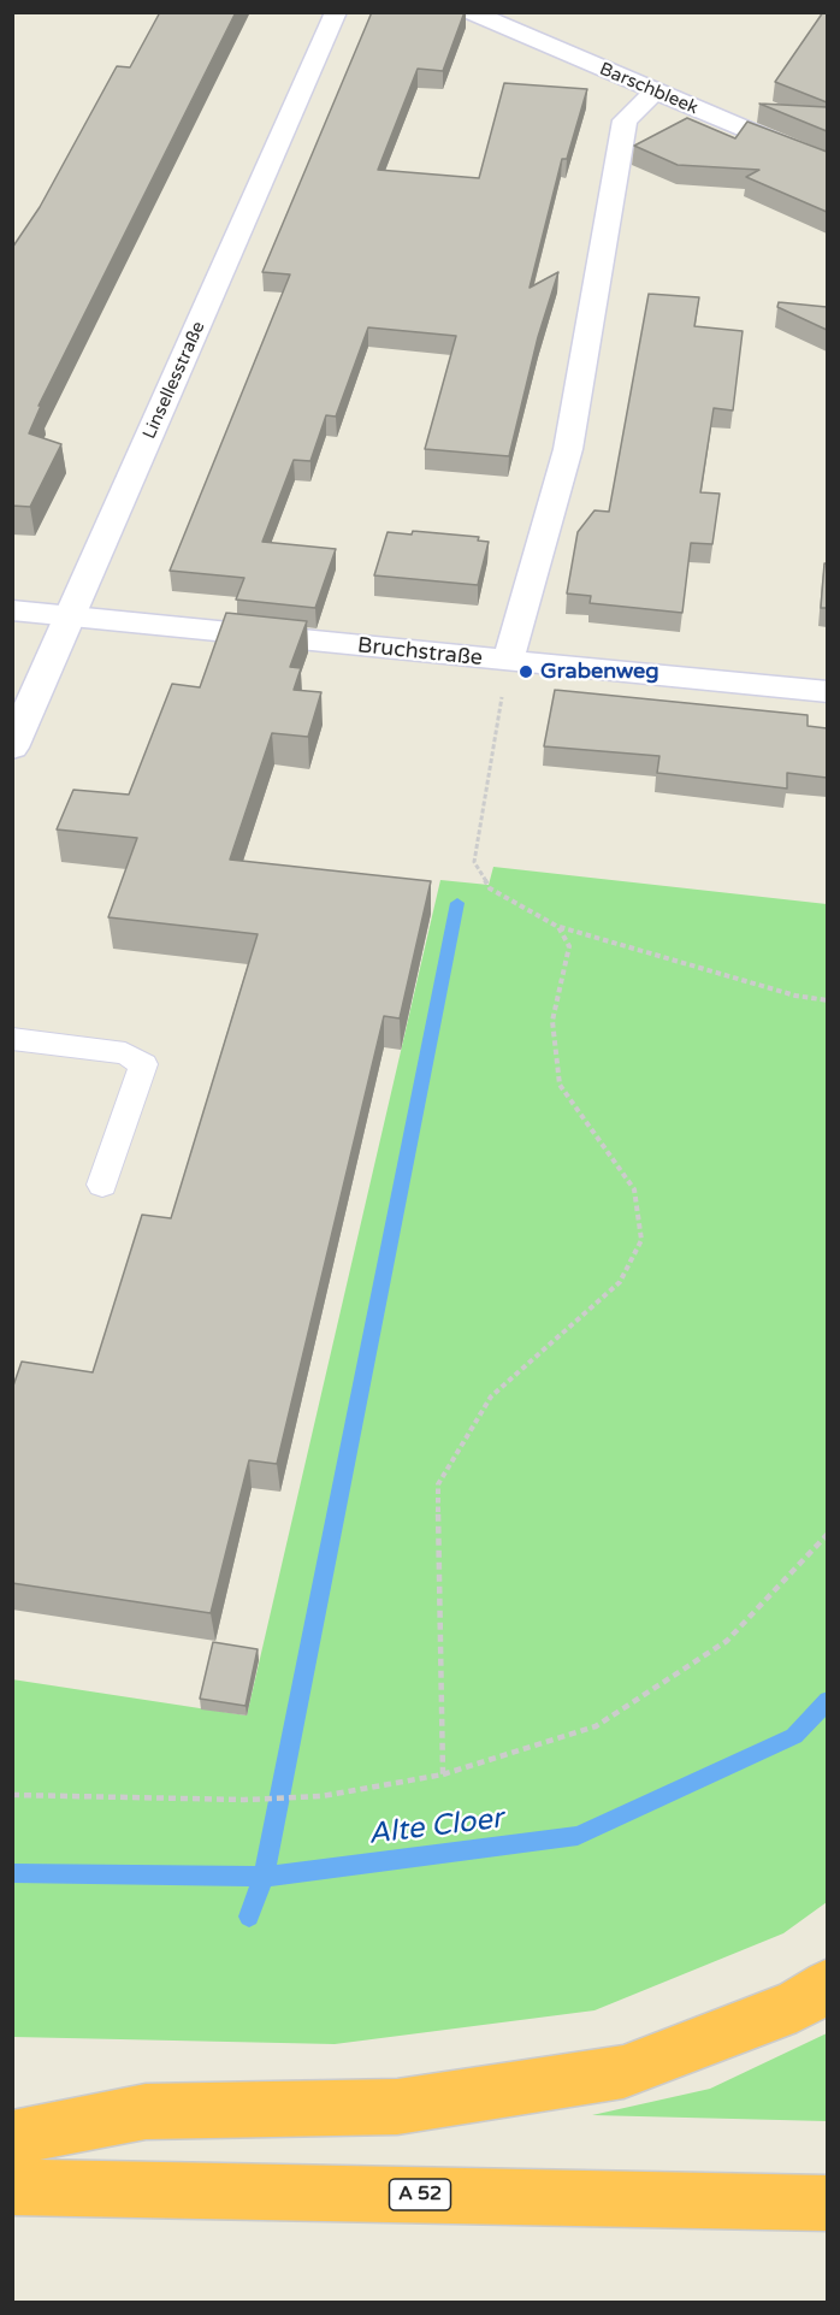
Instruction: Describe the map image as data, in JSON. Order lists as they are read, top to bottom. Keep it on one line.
{"streets":{"highway":["A 52"],"street":["Barschbleek","Linsellesstraße","Bruchstraße"]},"crossings":[["Linsellesstraße","Bruchstraße"]],"water":["Alte Cloer"],"places":["Grabenweg"]}
